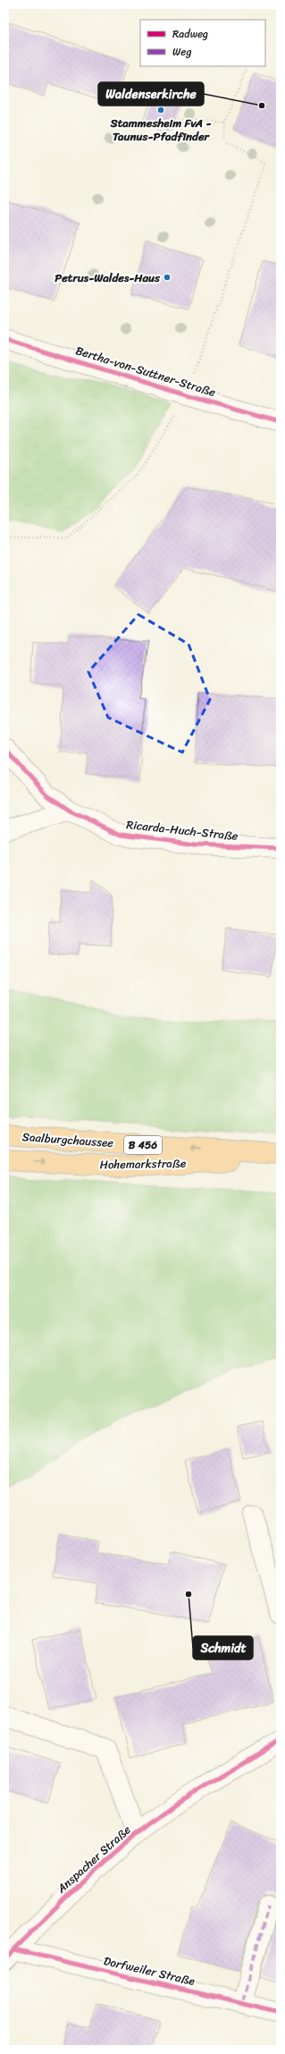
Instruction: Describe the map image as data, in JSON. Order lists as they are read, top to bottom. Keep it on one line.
{"streets":{"main road":["Saalburgchaussee","B 456","Hohemarkstraße"],"street":["Bertha-von-Suttner-Straße","Ricarda-Huch-Straße","Anspacher Straße","Dorfweiler Straße"]},"crossings":[["Anspacher Straße","Dorfweiler Straße"]],"one_way":["Saalburgchaussee","Hohemarkstraße"],"places":["Waldenserkirche","Stammesheim FvA - Taunus-Pfadfinder","Petrus-Waldes-Haus","Schmidt"],"legend":["Radweg","Weg"]}
